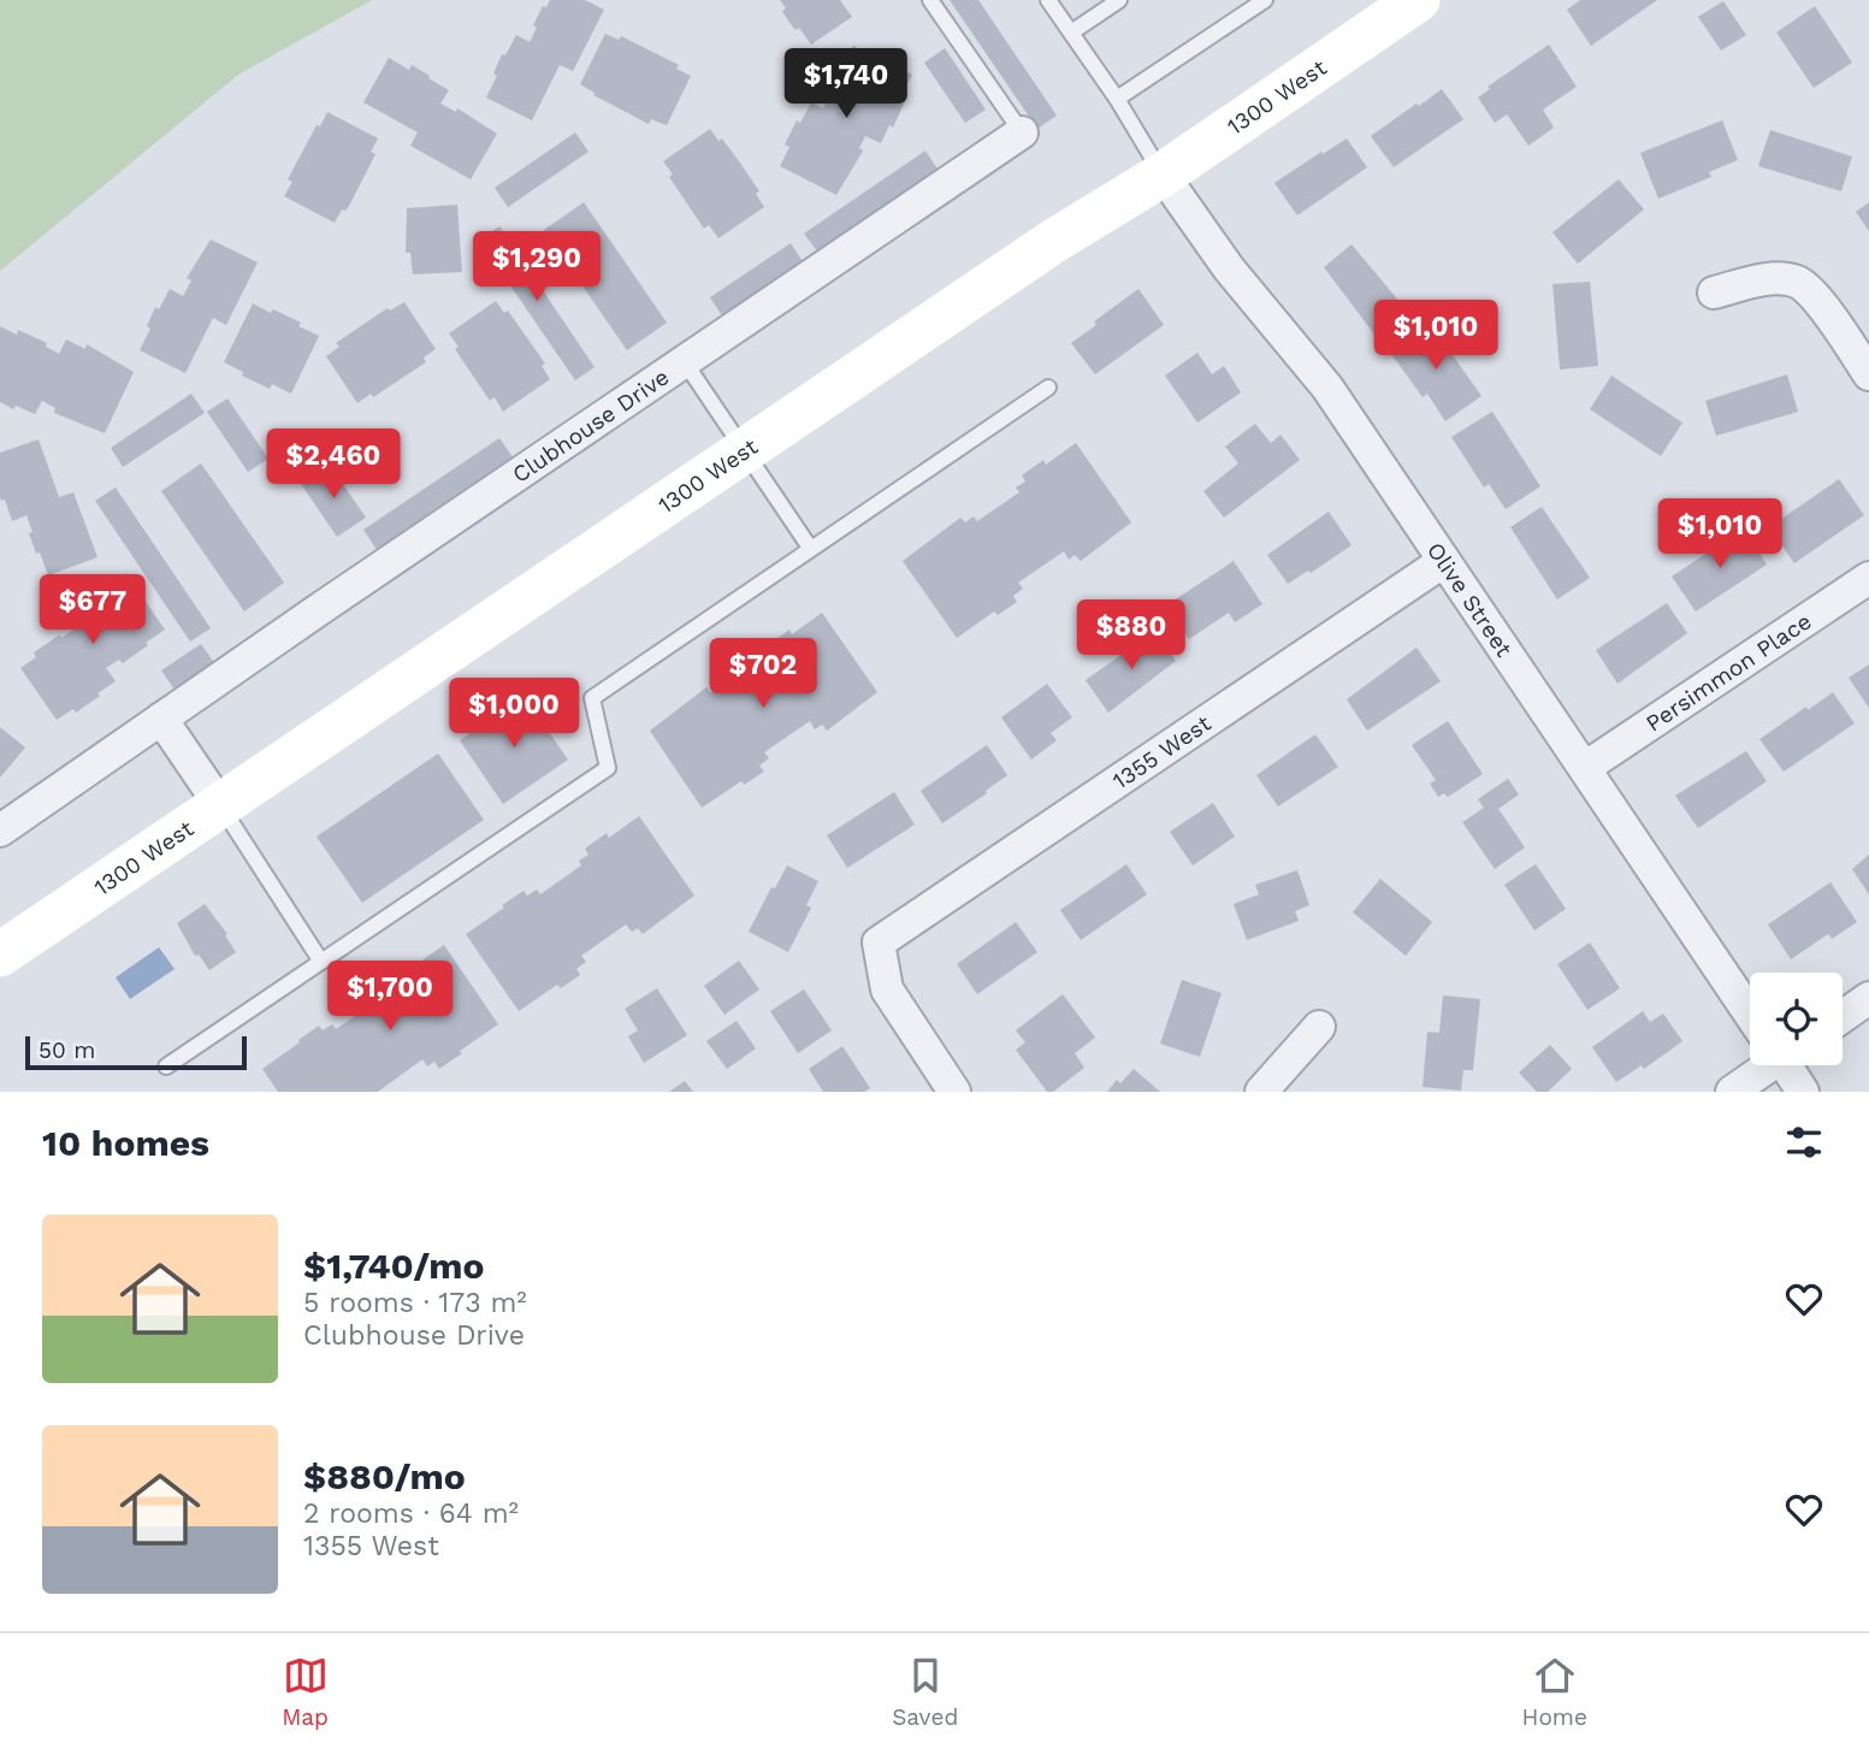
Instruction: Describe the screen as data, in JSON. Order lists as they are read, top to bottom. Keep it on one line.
{"streets":{"street":["1300 West","Clubhouse Drive","Olive Street","Persimmon Place","1355 West"]},"crossings":[["1300 West","Olive Street"],["Olive Street","Persimmon Place"],["Olive Street","1355 West"]],"scale_bar":"50 m","page":{"price":["$1,740","$1,290","$1,010","$2,460","$1,010","$677","$880","$702","$1,000","$1,700"],"scale":"50 m","heading":"10 homes","list":[{"name":"$1,740/mo","note":"5 rooms · 173 m² · Clubhouse Drive"},{"name":"$880/mo","note":"2 rooms · 64 m² · 1355 West"}],"tabs":["Map","Saved","Home"]}}
